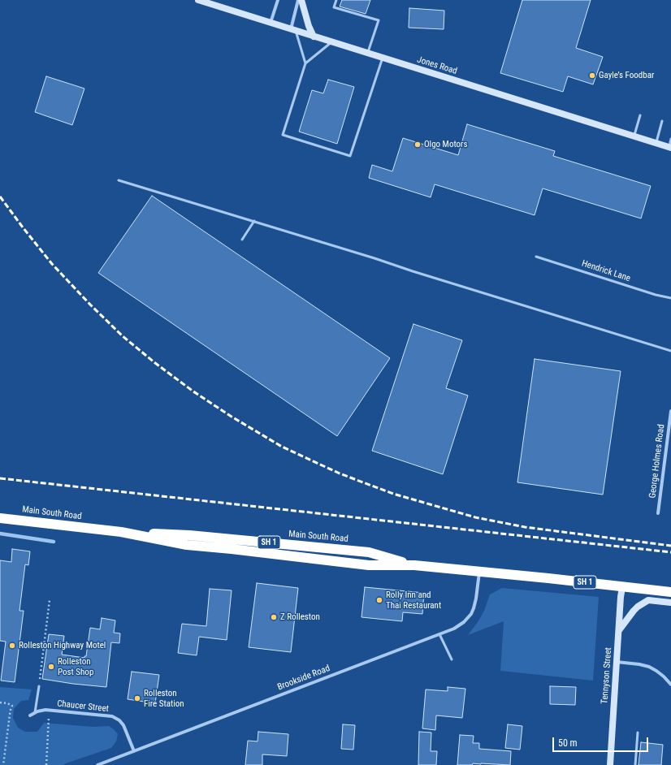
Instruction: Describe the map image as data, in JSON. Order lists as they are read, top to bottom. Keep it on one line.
{"streets":{"highway":["Main South Road","SH 1"],"main road":["Jones Road","Tennyson Street"],"street":["George Holmes Road","Brookside Road","Chaucer Street"],"lane":["Hendrick Lane"]},"crossings":[["Main South Road","Tennyson Street"],["Main South Road","Brookside Road"],["Brookside Road","Chaucer Street"]],"places":["Gayle’s Foodbar","Olgo Motors","Rolly Inn and Thai Restaurant","Z Rolleston","Rolleston Highway Motel","Rolleston Post Shop","Rolleston Fire Station"],"scale_bar":"50 m"}
